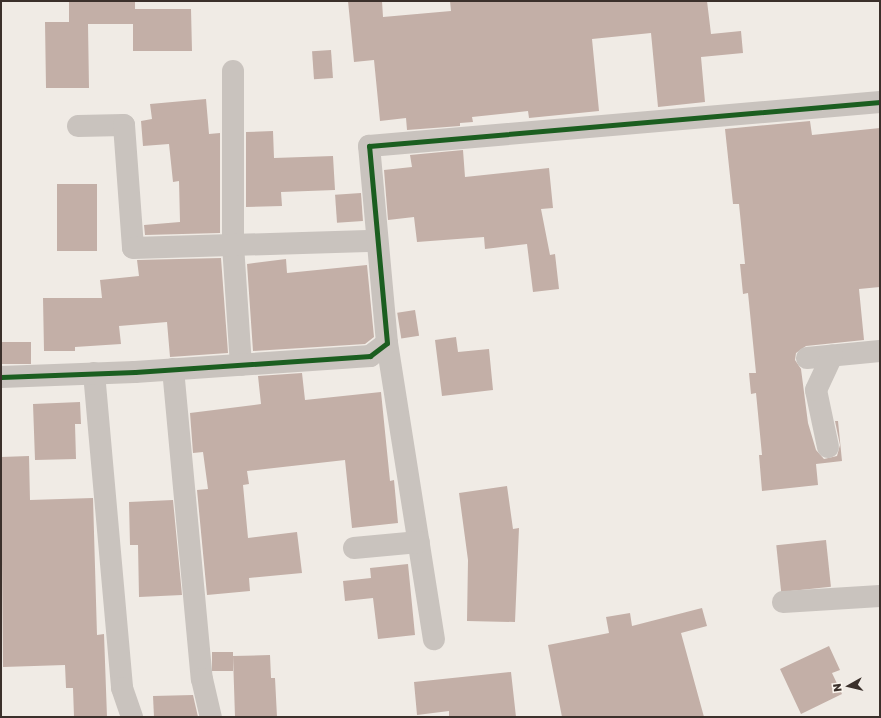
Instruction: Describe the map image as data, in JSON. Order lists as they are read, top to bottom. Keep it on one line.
{"north":"left"}
